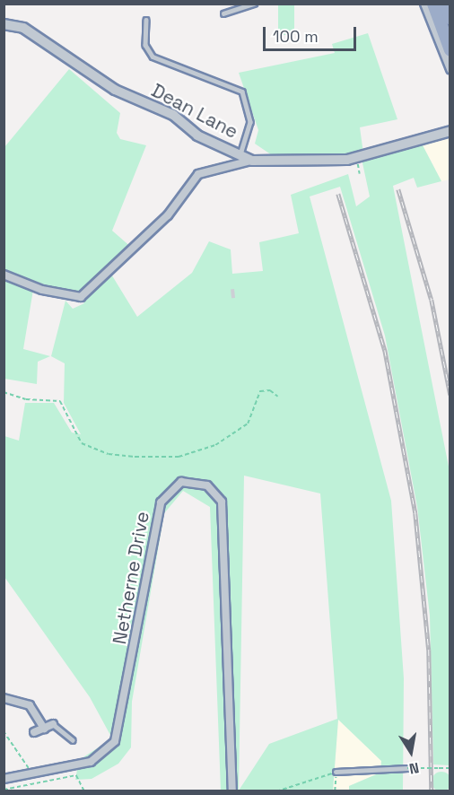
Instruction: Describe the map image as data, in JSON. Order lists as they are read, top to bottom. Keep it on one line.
{"streets":{"street":["Dean Lane","Netherne Drive"]},"scale_bar":"100 m","north":"bottom"}
